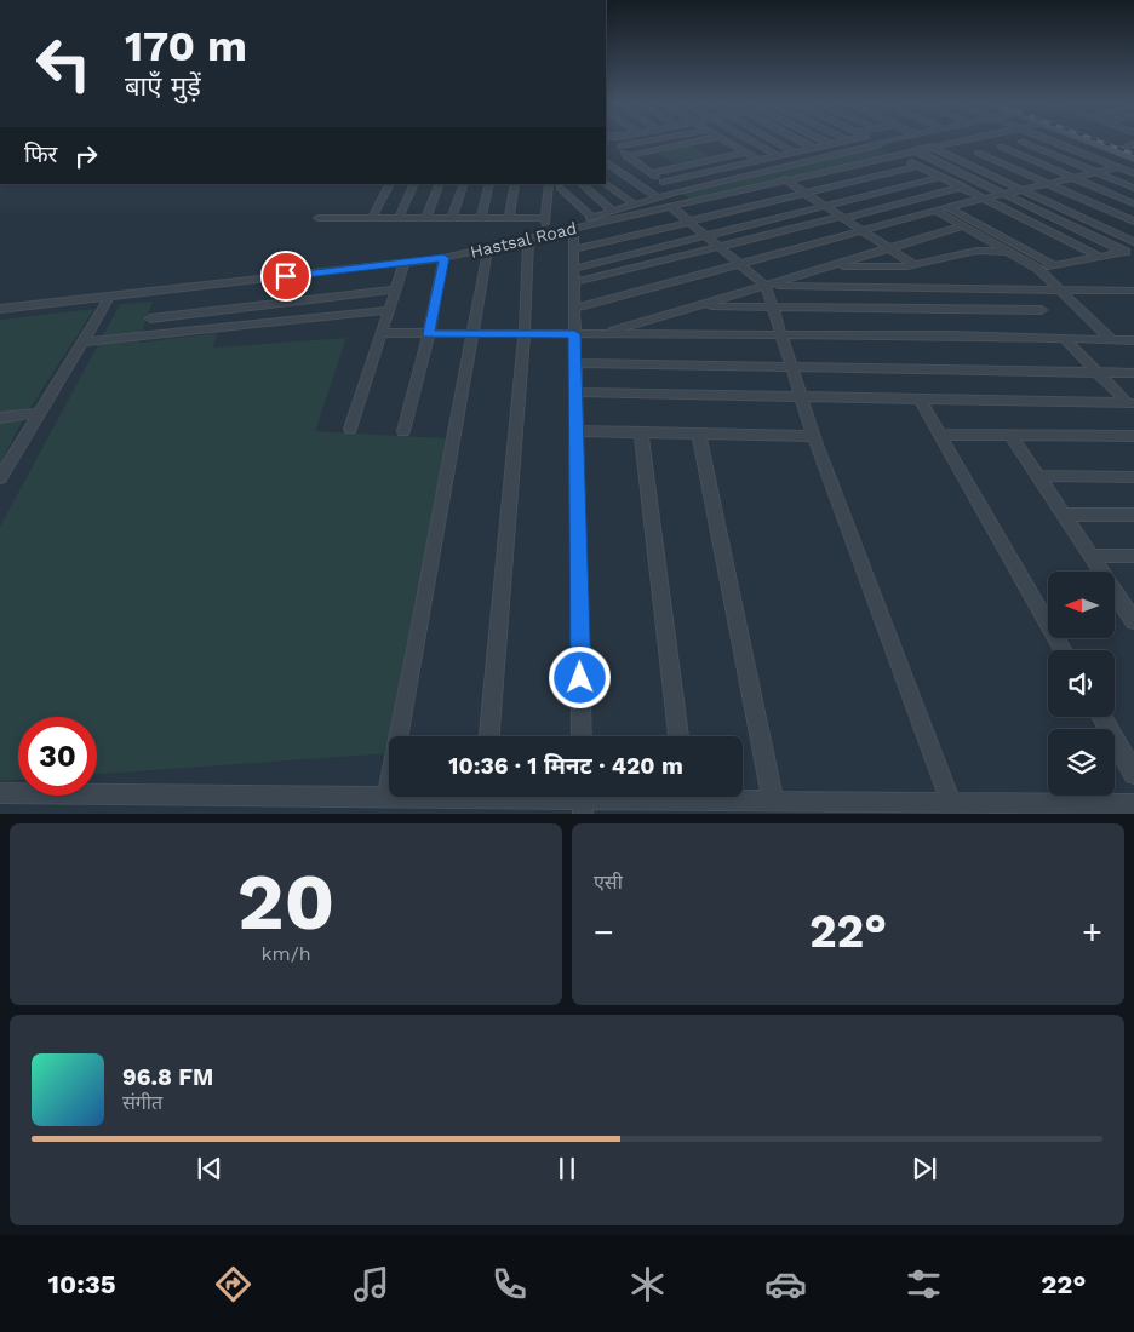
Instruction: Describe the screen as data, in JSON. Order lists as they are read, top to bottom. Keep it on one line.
{"streets":{"street":["Hastsal Road"]},"north":"left","page":{"turn":["170 m","बाएँ मुड़ें"],"then":"फिर","limit":"30","trip":"10:36 · 1 मिनट · 420 m","tile":[["20","km/h"],"एसी"],"heat":["−","22°","+"],"song":["96.8 FM","संगीत"],"tabs":["10:35","22°"]}}
